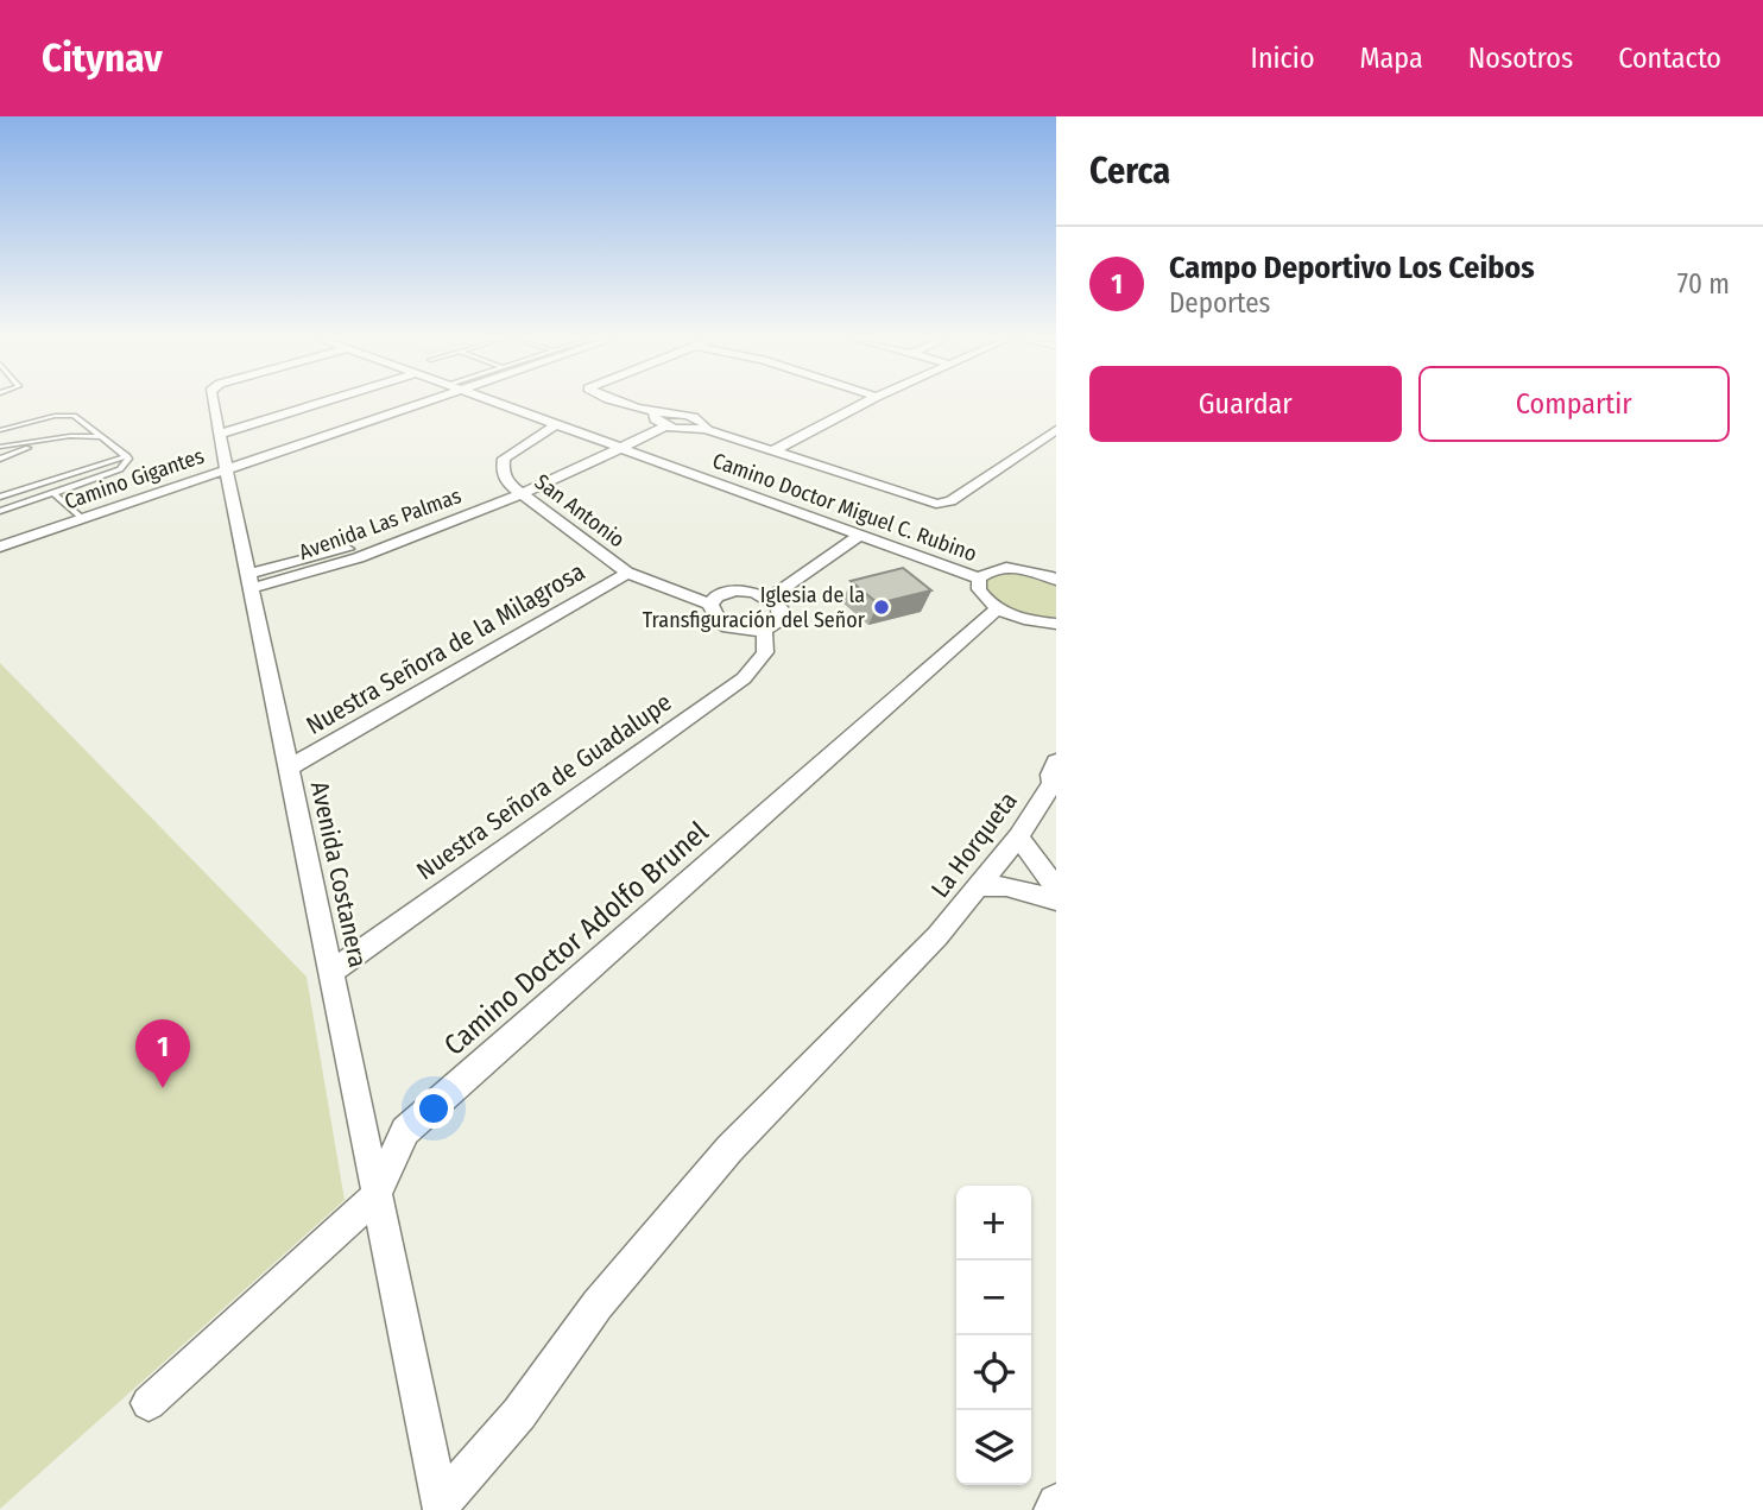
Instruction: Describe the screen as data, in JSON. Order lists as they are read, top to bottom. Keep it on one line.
{"streets":{"street":["Camino Gigantes","Camino Doctor Miguel C. Rubino","San Antonio","Avenida Las Palmas","Nuestra Señora de la Milagrosa","Nuestra Señora de Guadalupe","La Horqueta","Avenida Costanera","Camino Doctor Adolfo Brunel"]},"crossings":[["Camino Gigantes","Avenida Costanera"],["Camino Doctor Miguel C. Rubino","San Antonio"],["Camino Doctor Miguel C. Rubino","Avenida Las Palmas"],["Camino Doctor Miguel C. Rubino","Camino Doctor Adolfo Brunel"],["San Antonio","Avenida Las Palmas"],["San Antonio","Nuestra Señora de la Milagrosa"],["San Antonio","Nuestra Señora de Guadalupe"],["Avenida Las Palmas","Avenida Costanera"],["Nuestra Señora de la Milagrosa","Avenida Costanera"],["Nuestra Señora de Guadalupe","Avenida Costanera"],["La Horqueta","Avenida Costanera"],["Avenida Costanera","Camino Doctor Adolfo Brunel"]],"places":["Iglesia de la Transfiguración del Señor"],"page":{"header":"Citynav","nav":["Inicio","Mapa","Nosotros","Contacto"],"heading":"Cerca","list":[{"mark":"1","name":"Campo Deportivo Los Ceibos","note":"Deportes","value":"70 m"}],"buttons":["Guardar","Compartir"],"pins":"1","map_buttons":["+","−"]}}
